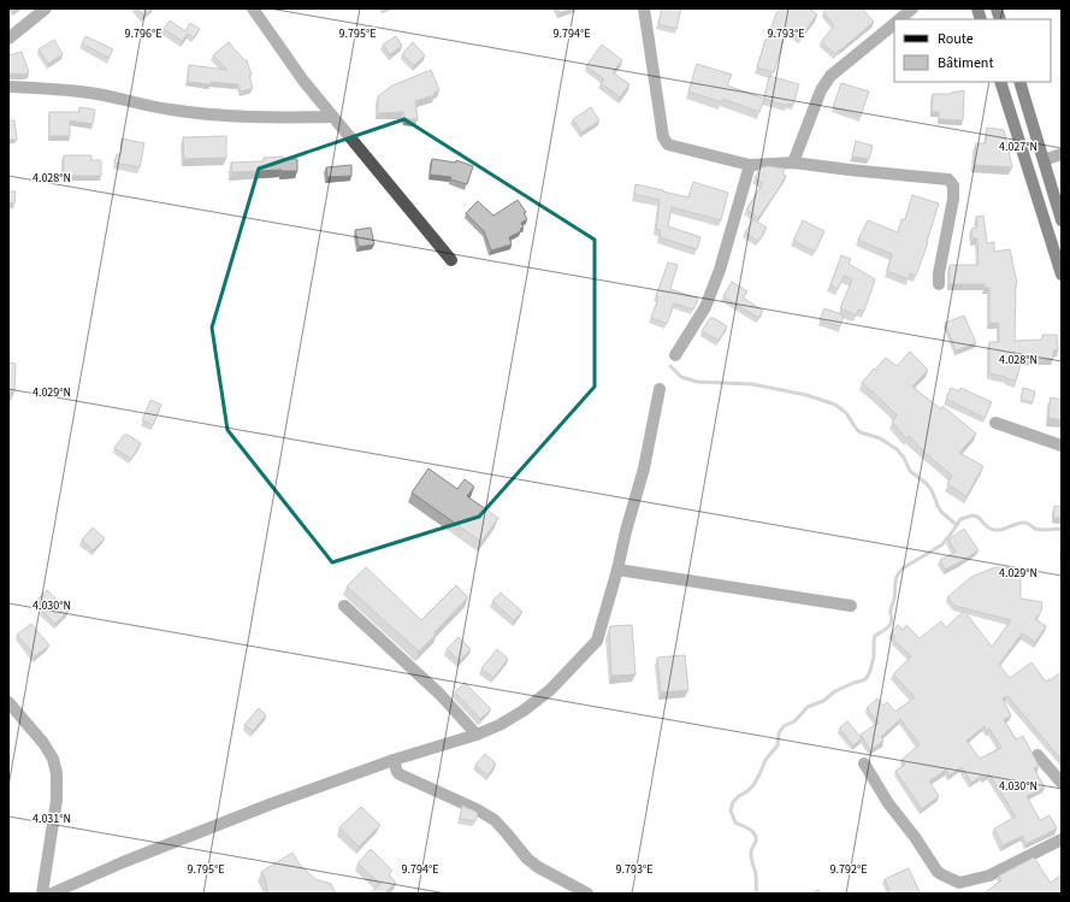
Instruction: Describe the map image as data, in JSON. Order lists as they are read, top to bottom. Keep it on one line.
{"legend":["Route","Bâtiment"],"coordinates":["9.796°E","9.795°E","9.794°E","9.793°E","4.027°N","4.028°N","4.029°N","4.030°N","4.031°N","9.792°E"]}
